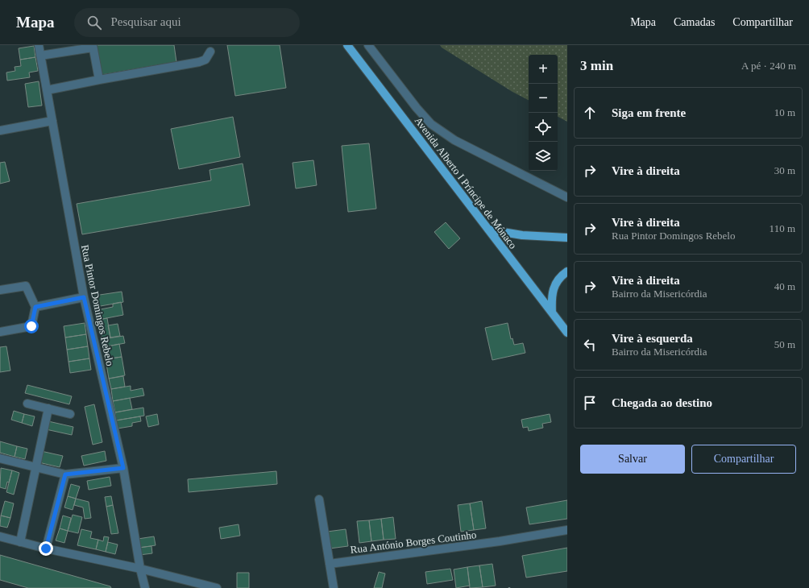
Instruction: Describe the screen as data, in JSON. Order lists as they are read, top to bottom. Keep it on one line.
{"streets":{"main road":["Avenida Alberto I Príncipe de Mónaco"],"street":["Rua Pintor Domingos Rebelo","Rua António Borges Coutinho"]},"page":{"header":"Mapa","search":"Pesquisar aqui","nav":["Mapa","Camadas","Compartilhar"],"heading":["3 min","A pé · 240 m"],"map_buttons":["+","−"],"list":[["Siga em frente","10 m"],["Vire à direita","30 m"],["Vire à direita","Rua Pintor Domingos Rebelo","110 m"],["Vire à direita","Bairro da Misericórdia","40 m"],["Vire à esquerda","Bairro da Misericórdia","50 m"],"Chegada ao destino"],"buttons":["Salvar","Compartilhar"]}}
